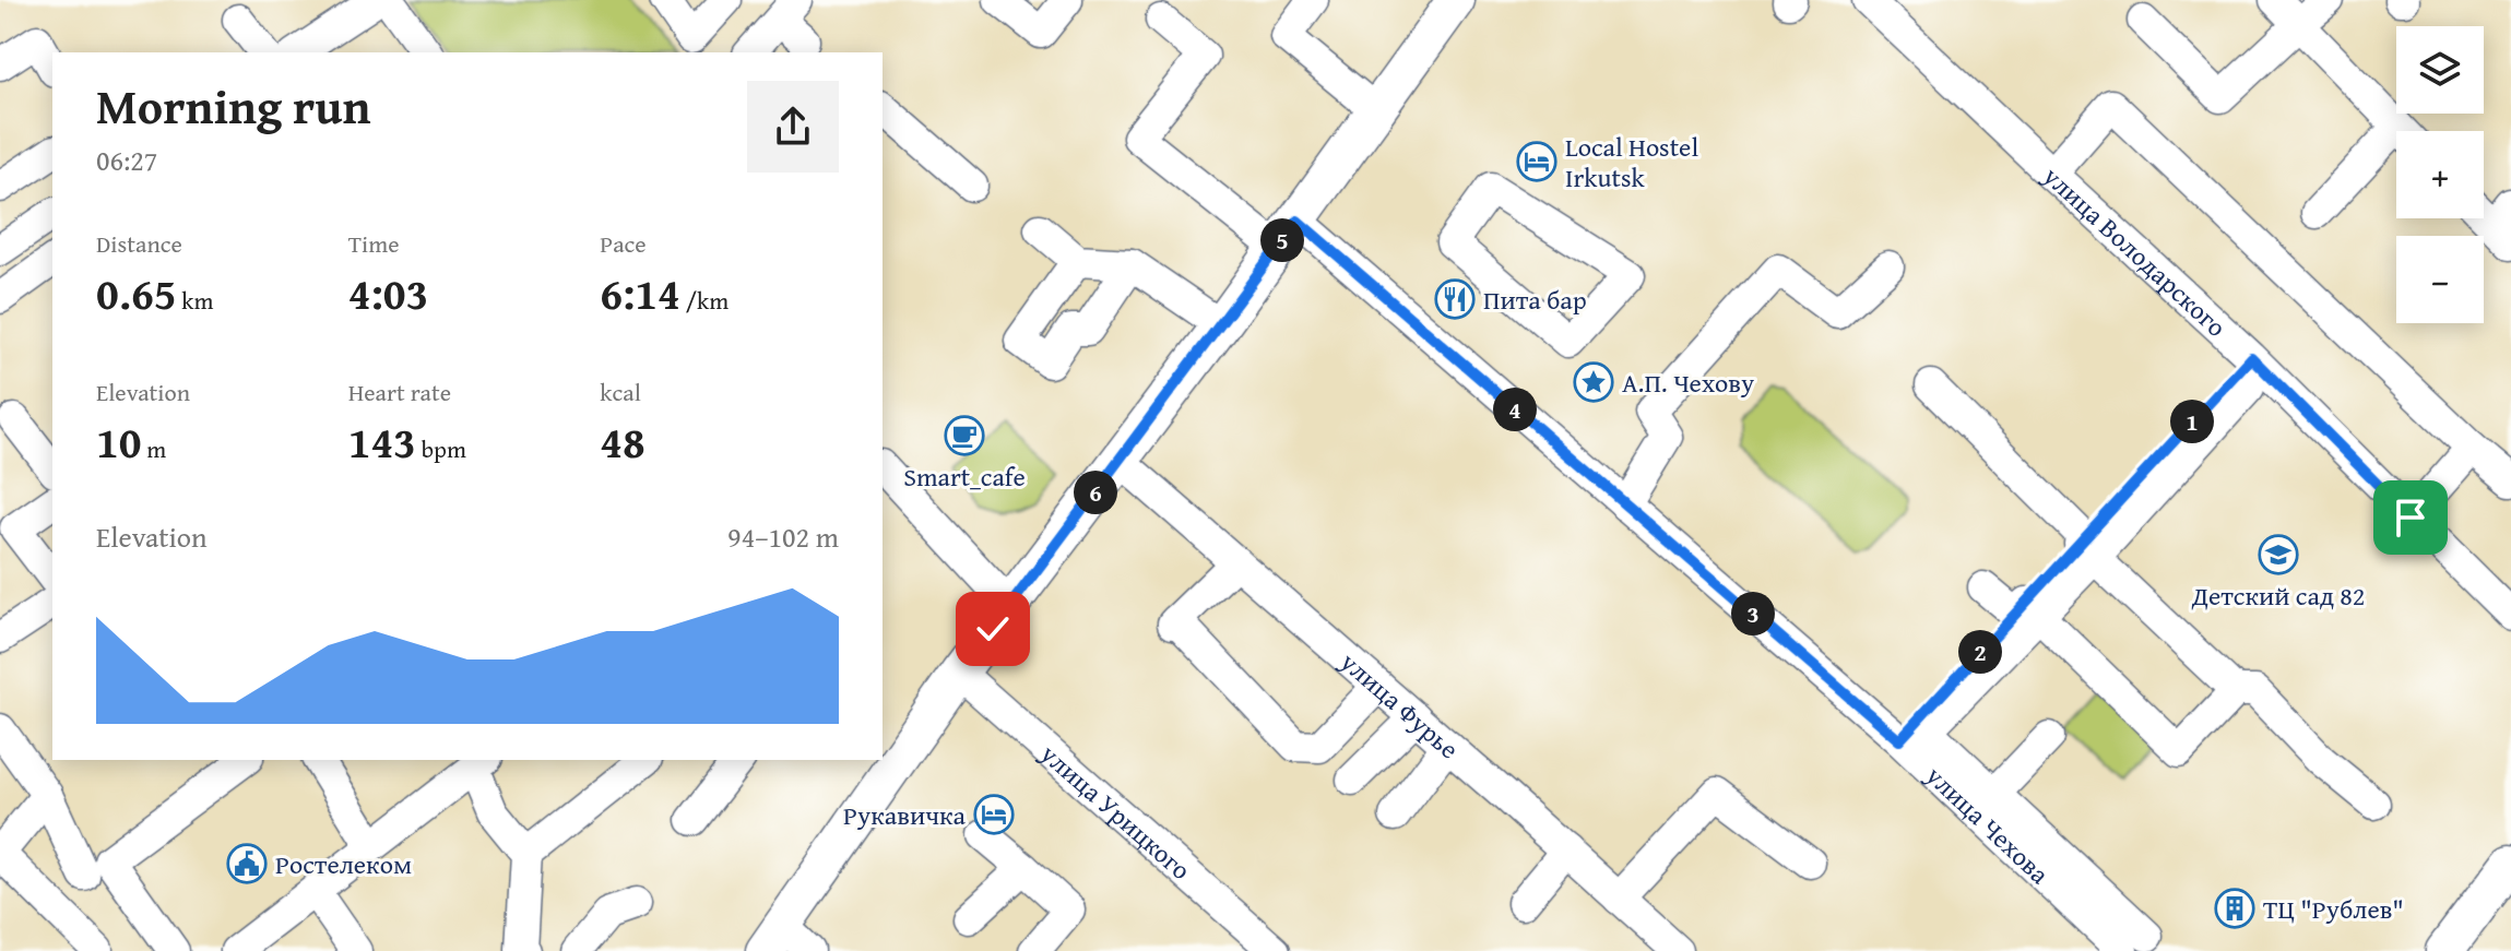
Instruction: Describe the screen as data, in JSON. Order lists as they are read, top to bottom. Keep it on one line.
{"streets":{"street":["улица Володарского","улица Фурье","улица Урицкого","улица Чехова"]},"places":{"hotel":["Local Hostel Irkutsk","Рукавичка"],"restaurant":["Пита бар"],"place":["А.П. Чехову"],"cafe":["Smart_cafe"],"school or university":["Детский сад 82"],"public building":["Ростелеком"],"building":["ТЦ \"Рублев\""]},"page":{"map_buttons":["+","−"],"heading":["Morning run","06:27"],"stats":[["Distance","0.65 km"],["Time","4:03"],["Pace","6:14 /km"],["Elevation","10 m"],["Heart rate","143 bpm"],["kcal","48"]],"pins":["5","4","1","6","3","2"],"chart":["Elevation","94–102 m"]}}
